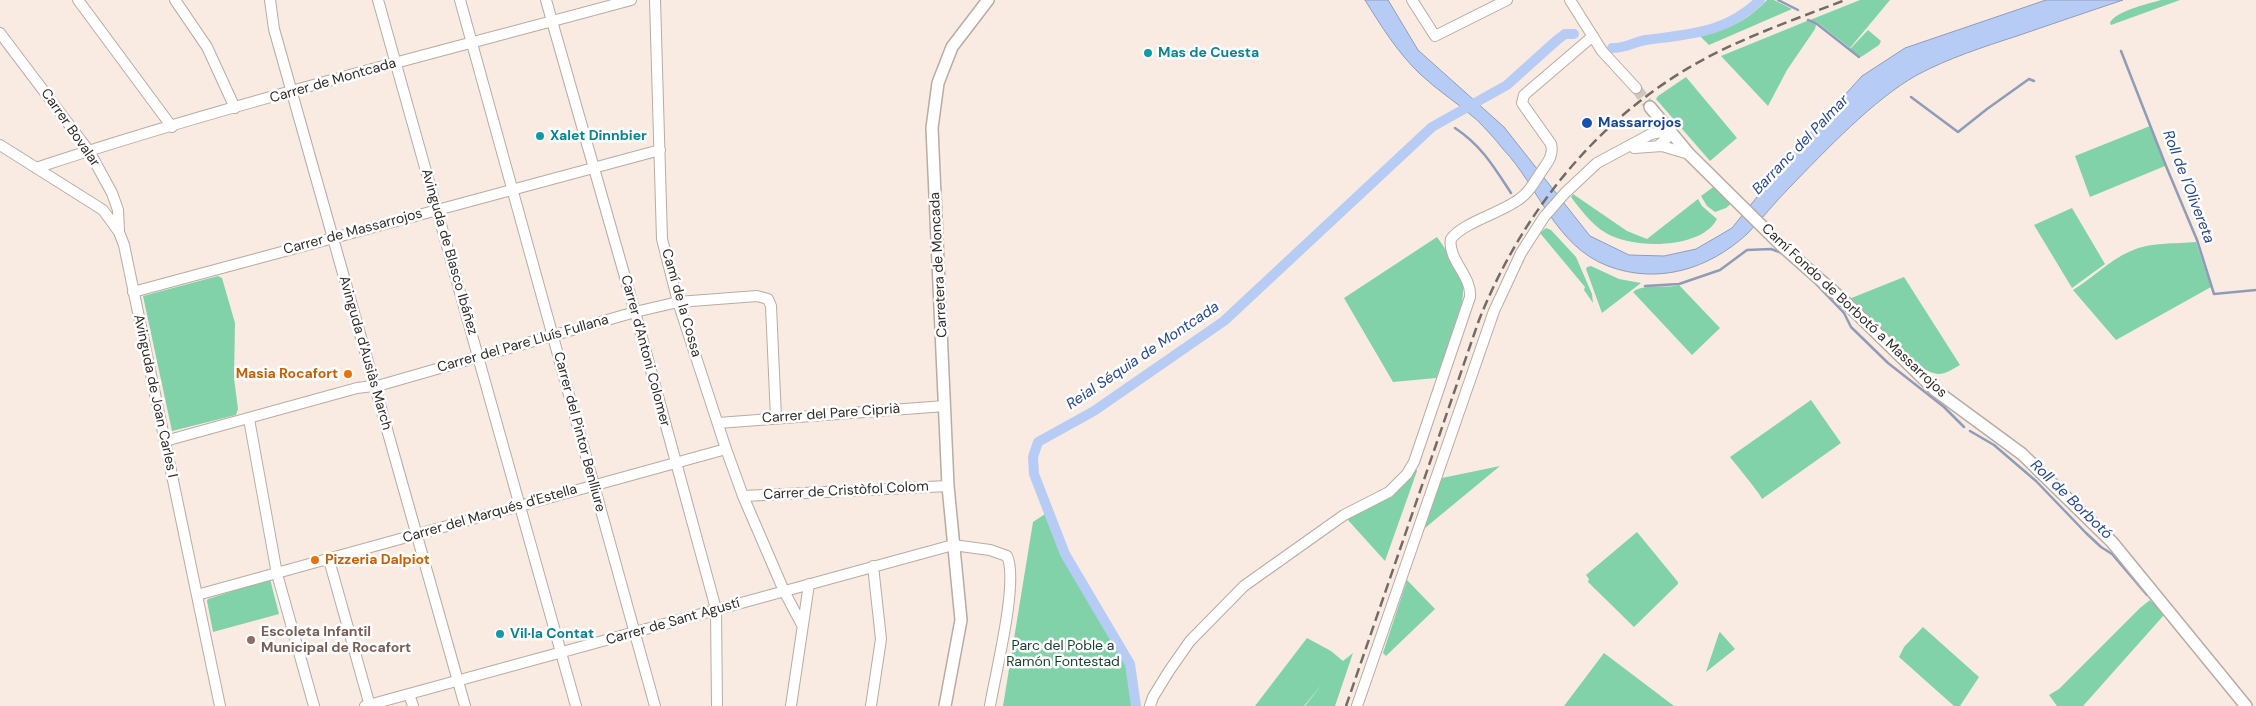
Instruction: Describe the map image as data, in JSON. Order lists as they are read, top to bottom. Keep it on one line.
{"streets":{"street":["Carrer de Montcada","Carrer Bovalar","Carrer de Massarrojos","Avinguda de Blasco Ibáñez","Carretera de Moncada","Camí de la Cossa","Camí Fondo de Borbotó a Massarrojos","Carrer del Pare Lluís Fullana","Carrer d'Antoni Colomer","Avinguda d'Ausiàs March","Avinguda de Joan Carles I","Carrer del Pare Ciprià","Carrer del Pintor Benlliure","Carrer de Cristòfol Colom","Carrer del Marqués d'Estella","Carrer de Sant Agustí"]},"crossings":[["Carrer de Montcada","Carrer Bovalar"],["Carrer de Montcada","Avinguda de Blasco Ibáñez"],["Carrer de Montcada","Carrer d'Antoni Colomer"],["Carrer de Montcada","Avinguda d'Ausiàs March"],["Carrer de Montcada","Avinguda de Joan Carles I"],["Carrer de Montcada","Carrer del Pintor Benlliure"],["Carrer Bovalar","Avinguda de Joan Carles I"],["Carrer de Massarrojos","Avinguda de Blasco Ibáñez"],["Carrer de Massarrojos","Camí de la Cossa"],["Carrer de Massarrojos","Carrer d'Antoni Colomer"],["Carrer de Massarrojos","Avinguda d'Ausiàs March"],["Carrer de Massarrojos","Avinguda de Joan Carles I"],["Carrer de Massarrojos","Carrer del Pintor Benlliure"],["Avinguda de Blasco Ibáñez","Carrer del Pare Lluís Fullana"],["Avinguda de Blasco Ibáñez","Carrer del Marqués d'Estella"],["Avinguda de Blasco Ibáñez","Carrer de Sant Agustí"],["Carretera de Moncada","Carrer del Pare Ciprià"],["Carretera de Moncada","Carrer de Cristòfol Colom"],["Carretera de Moncada","Carrer de Sant Agustí"],["Camí de la Cossa","Carrer del Pare Lluís Fullana"],["Camí de la Cossa","Carrer del Pare Ciprià"],["Camí de la Cossa","Carrer de Cristòfol Colom"],["Camí de la Cossa","Carrer del Marqués d'Estella"],["Camí de la Cossa","Carrer de Sant Agustí"],["Carrer del Pare Lluís Fullana","Carrer d'Antoni Colomer"],["Carrer del Pare Lluís Fullana","Avinguda d'Ausiàs March"],["Carrer del Pare Lluís Fullana","Avinguda de Joan Carles I"],["Carrer del Pare Lluís Fullana","Carrer del Pare Ciprià"],["Carrer del Pare Lluís Fullana","Carrer del Pintor Benlliure"],["Carrer d'Antoni Colomer","Carrer del Marqués d'Estella"],["Carrer d'Antoni Colomer","Carrer de Sant Agustí"],["Avinguda d'Ausiàs March","Carrer del Marqués d'Estella"],["Avinguda d'Ausiàs March","Carrer de Sant Agustí"],["Avinguda de Joan Carles I","Carrer del Marqués d'Estella"],["Carrer del Pintor Benlliure","Carrer del Marqués d'Estella"],["Carrer del Pintor Benlliure","Carrer de Sant Agustí"]],"water":["Barranc del Palmar","Roll de l'Olivereta","Reial Séquia de Montcada","Roll de Borbotó"],"parks":["Parc del Poble a Ramón Fontestad"],"places":["Mas de Cuesta","Massarrojos","Xalet Dinnbier","Masia Rocafort","Pizzeria Dalpiot","Vil·la Contat","Escoleta Infantil Municipal de Rocafort"]}
